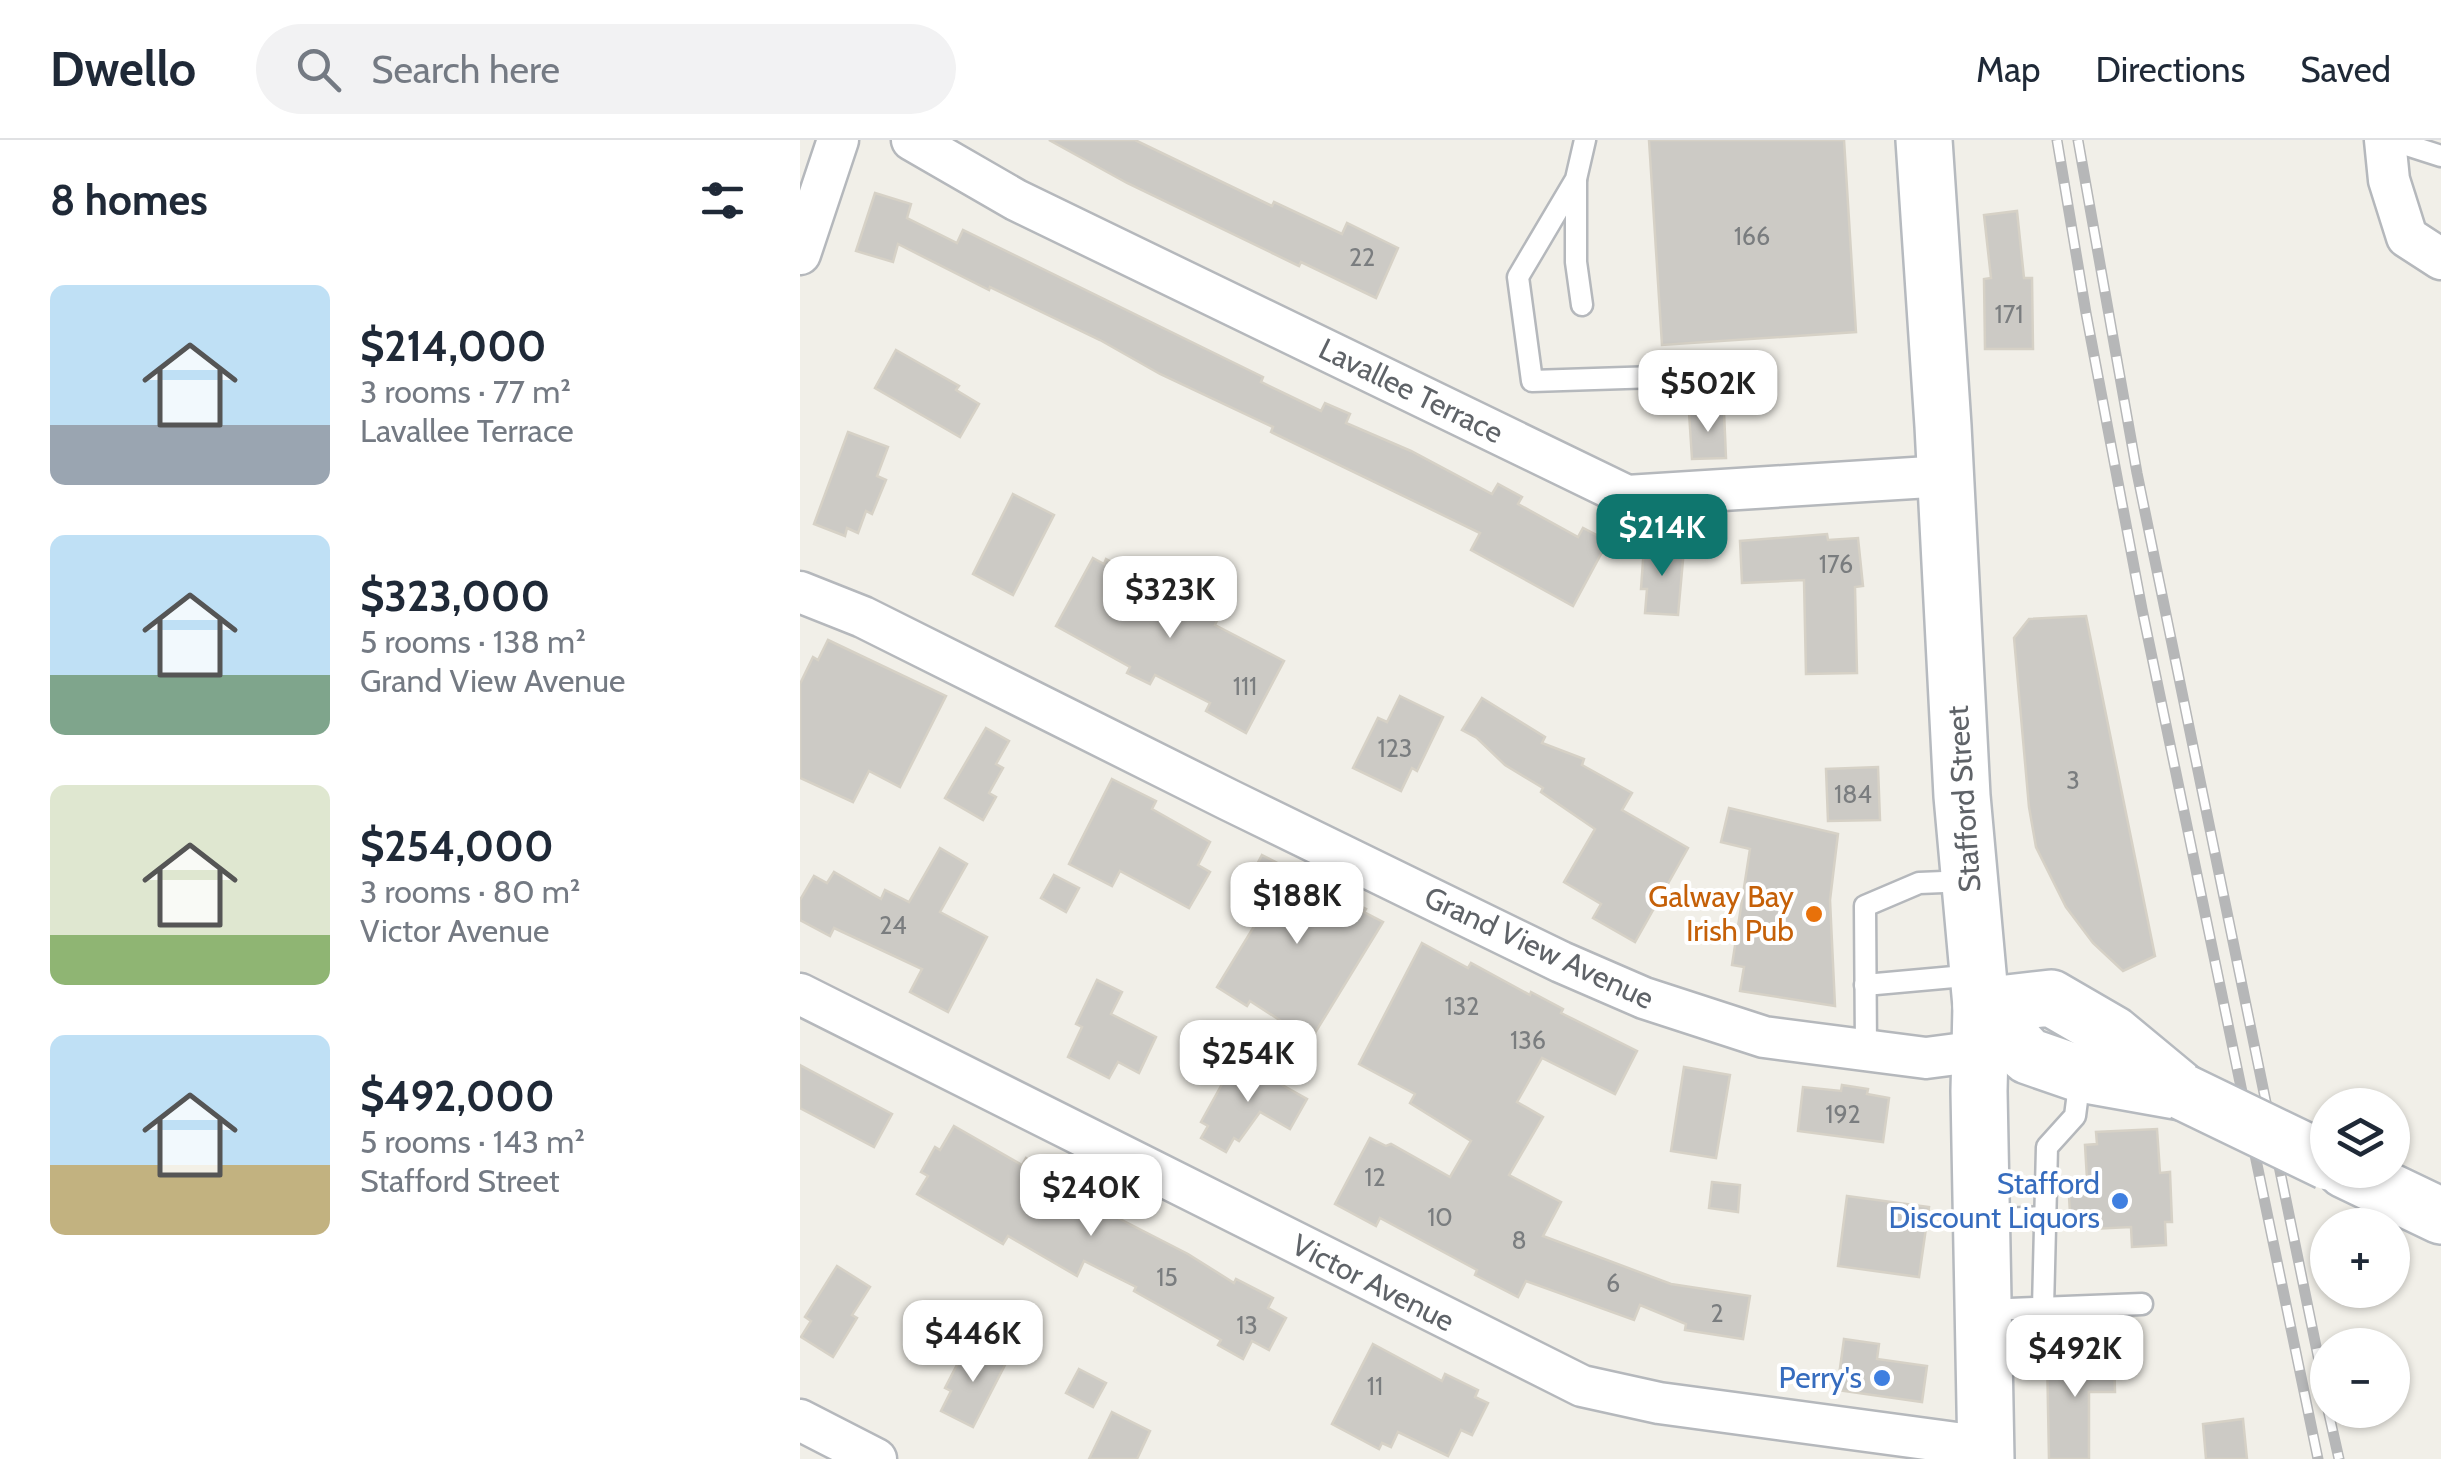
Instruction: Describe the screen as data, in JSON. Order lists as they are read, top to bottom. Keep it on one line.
{"streets":{"main road":["Stafford Street"],"street":["Lavallee Terrace","Grand View Avenue","Victor Avenue"]},"crossings":[["Lavallee Terrace","Stafford Street"],["Stafford Street","Grand View Avenue"],["Stafford Street","Victor Avenue"]],"places":["Galway Bay Irish Pub","Stafford Discount Liquors","Perry's"],"house_numbers":["166","22","171","176","111","123","3","184","24","132","136","192","12","10","8","15","6","2","13","11"],"page":{"header":"Dwello","search":"Search here","nav":["Map","Directions","Saved"],"heading":"8 homes","list":[{"name":"$214,000","note":"3 rooms · 77 m² · Lavallee Terrace"},{"name":"$323,000","note":"5 rooms · 138 m² · Grand View Avenue"},{"name":"$254,000","note":"3 rooms · 80 m² · Victor Avenue"},{"name":"$492,000","note":"5 rooms · 143 m² · Stafford Street"}],"price":["$502K","$214K","$323K","$188K","$254K","$240K","$446K","$492K"],"map_buttons":["+","−"]}}
